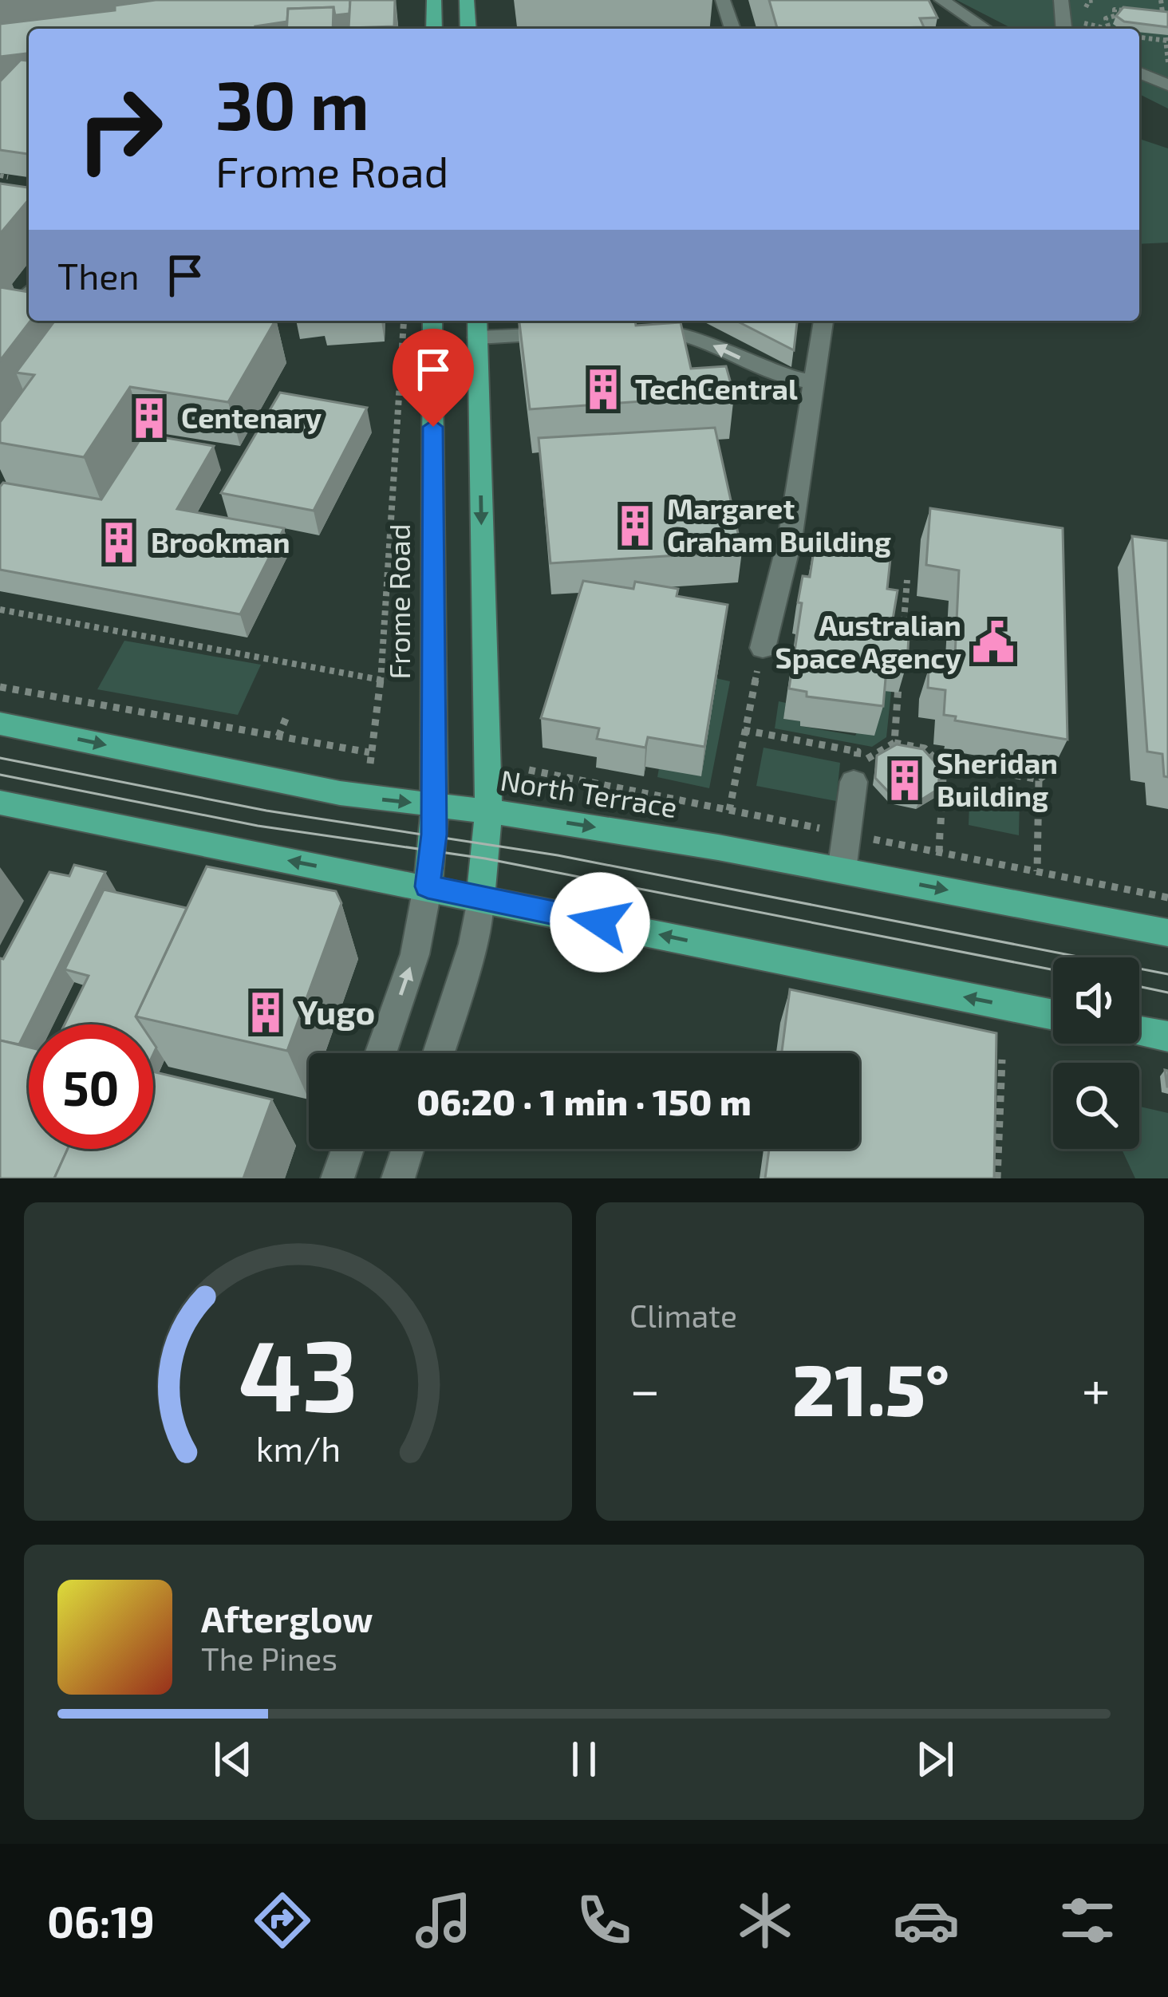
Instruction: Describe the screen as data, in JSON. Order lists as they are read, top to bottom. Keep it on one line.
{"streets":{"main road":["Frome Road","North Terrace"]},"crossings":[["Frome Road","North Terrace"]],"places":{"building":["TechCentral","Centenary","Margaret Graham Building","Brookman","Sheridan Building","Yugo"],"public building":["Australian Space Agency"]},"page":{"turn":["30 m","Frome Road"],"then":"Then","limit":"50","trip":"06:20 · 1 min · 150 m","tile":"Climate","heat":["−","21.5°","+"],"song":["Afterglow","The Pines"],"tabs":"06:19","gauge":["43","km/h"]}}
